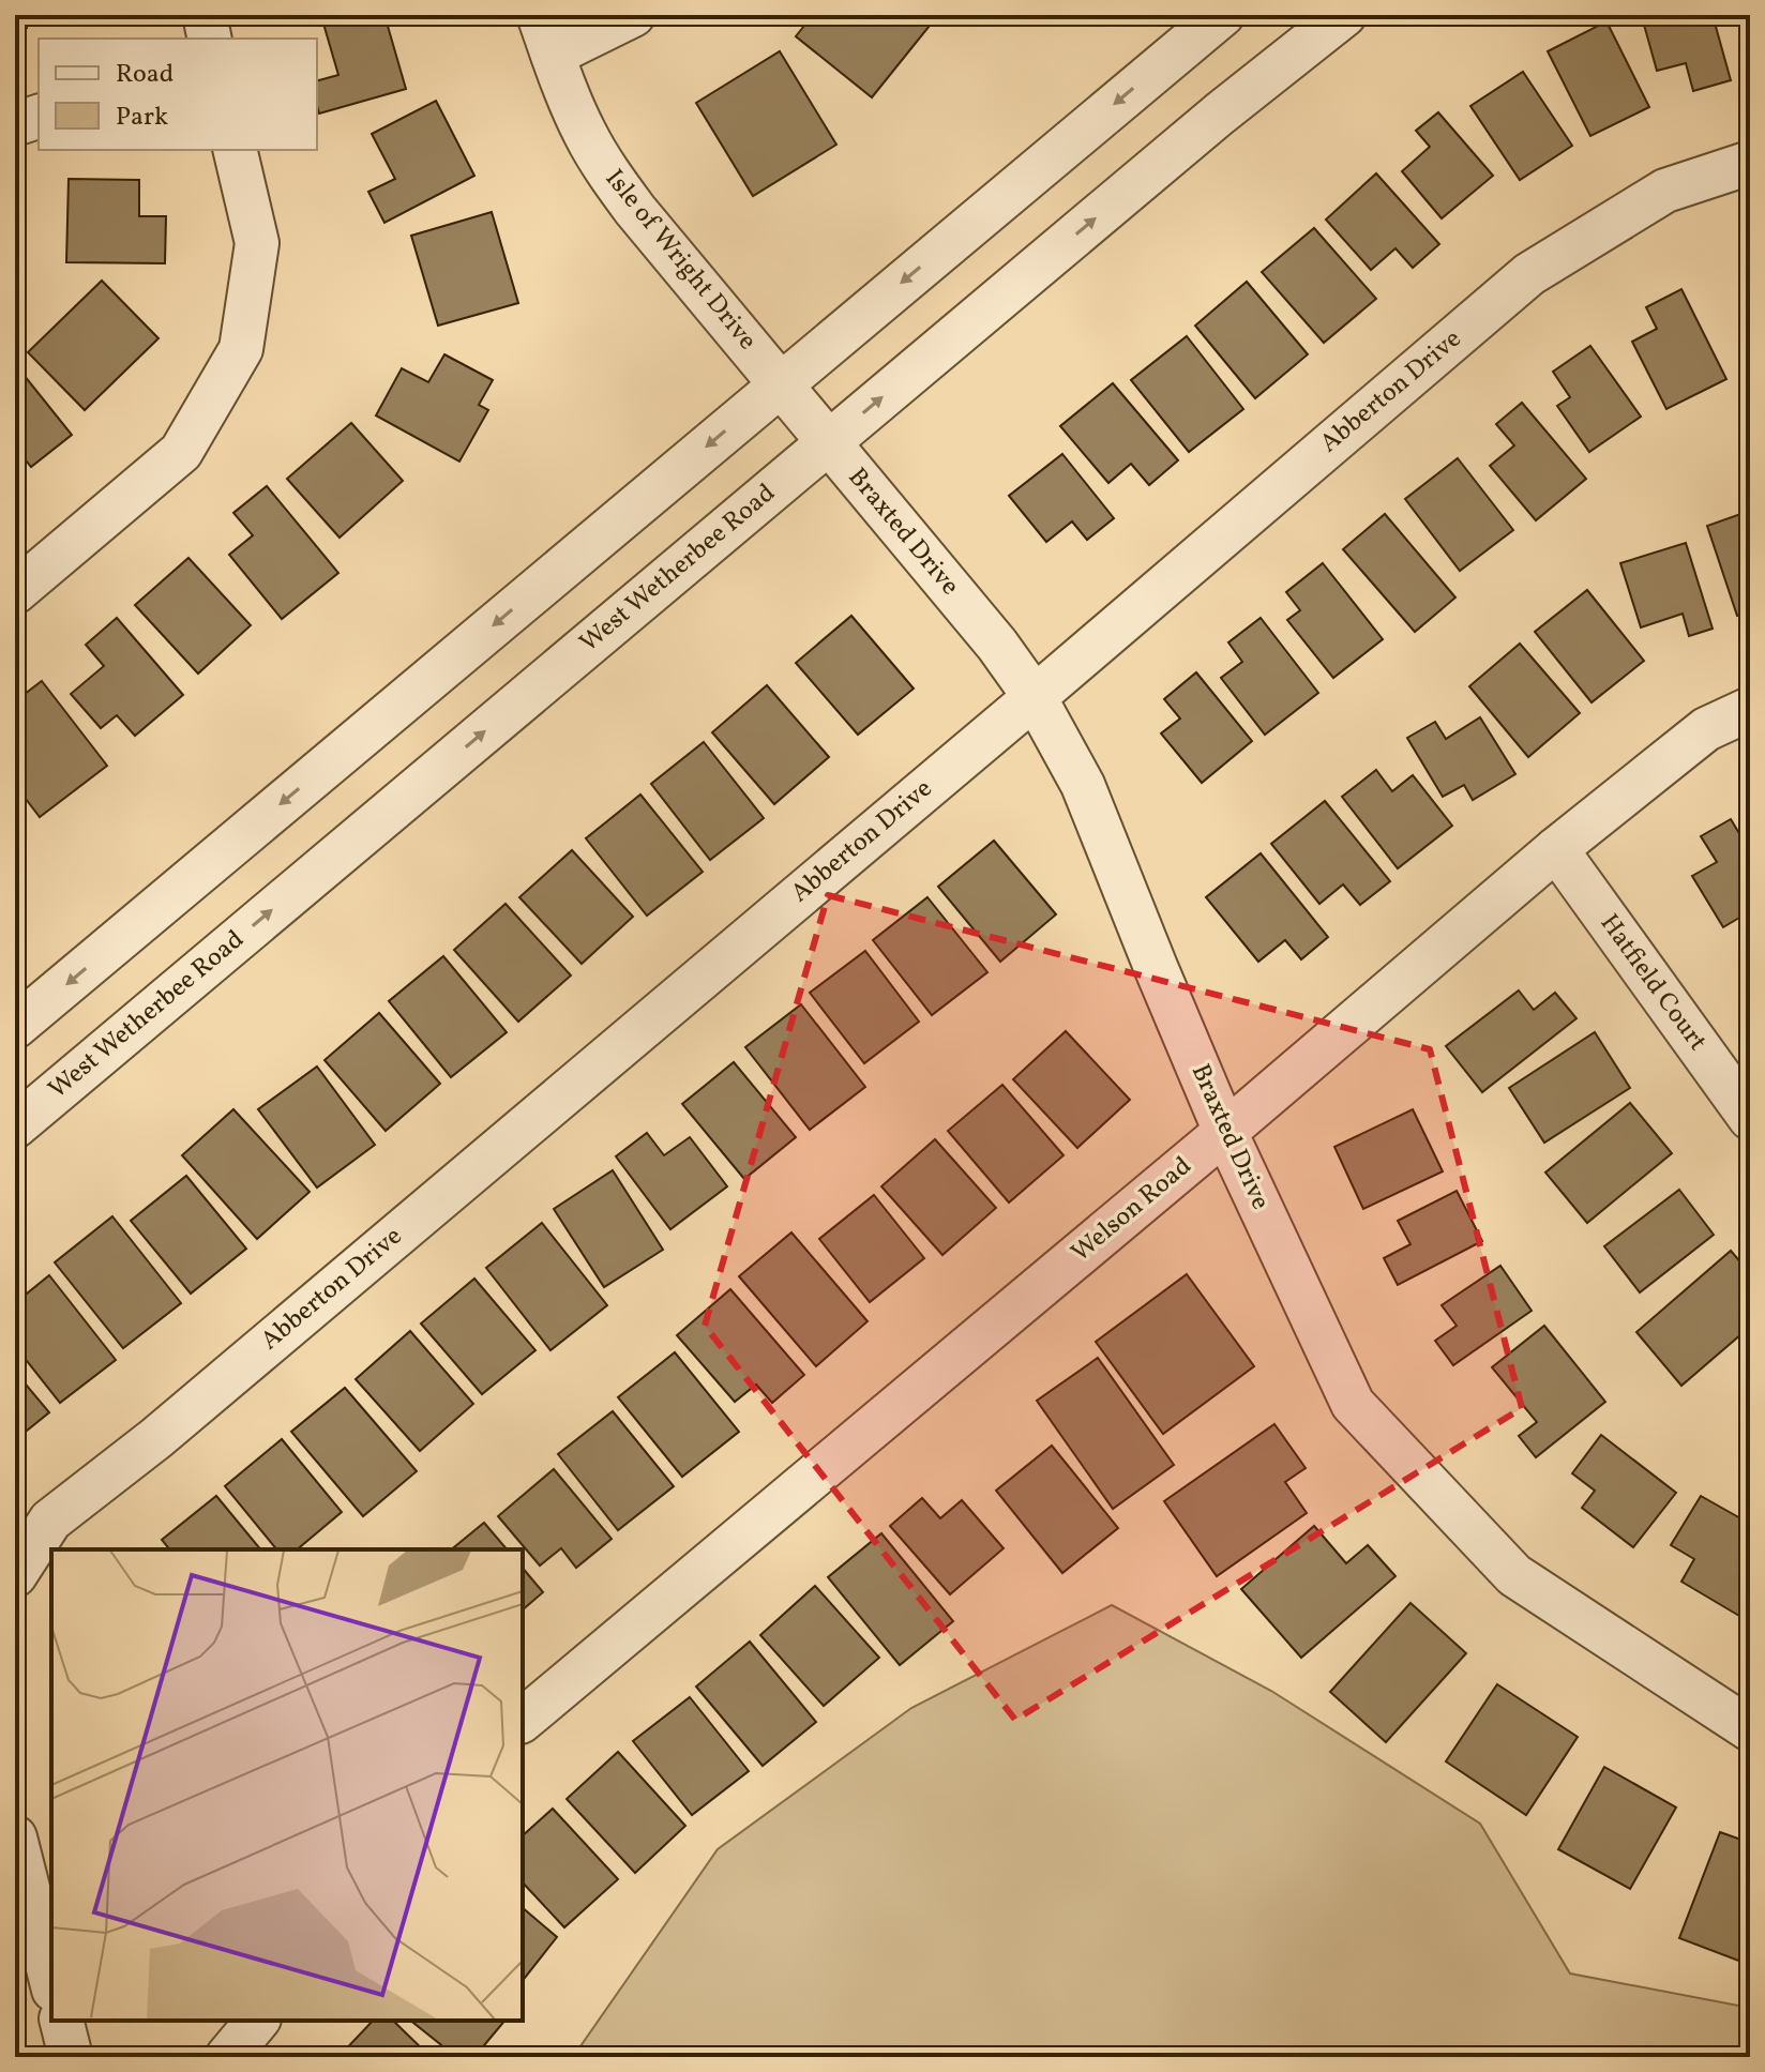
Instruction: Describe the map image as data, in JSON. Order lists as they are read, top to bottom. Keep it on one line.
{"streets":{"street":["Isle of Wright Drive","Abberton Drive","Braxted Drive","West Wetherbee Road","Hatfield Court","Welson Road"]},"crossings":[["Isle of Wright Drive","Braxted Drive"],["Isle of Wright Drive","West Wetherbee Road"],["Abberton Drive","Braxted Drive"],["Braxted Drive","West Wetherbee Road"],["Braxted Drive","Welson Road"],["Hatfield Court","Welson Road"]],"legend":["Road","Park"]}
